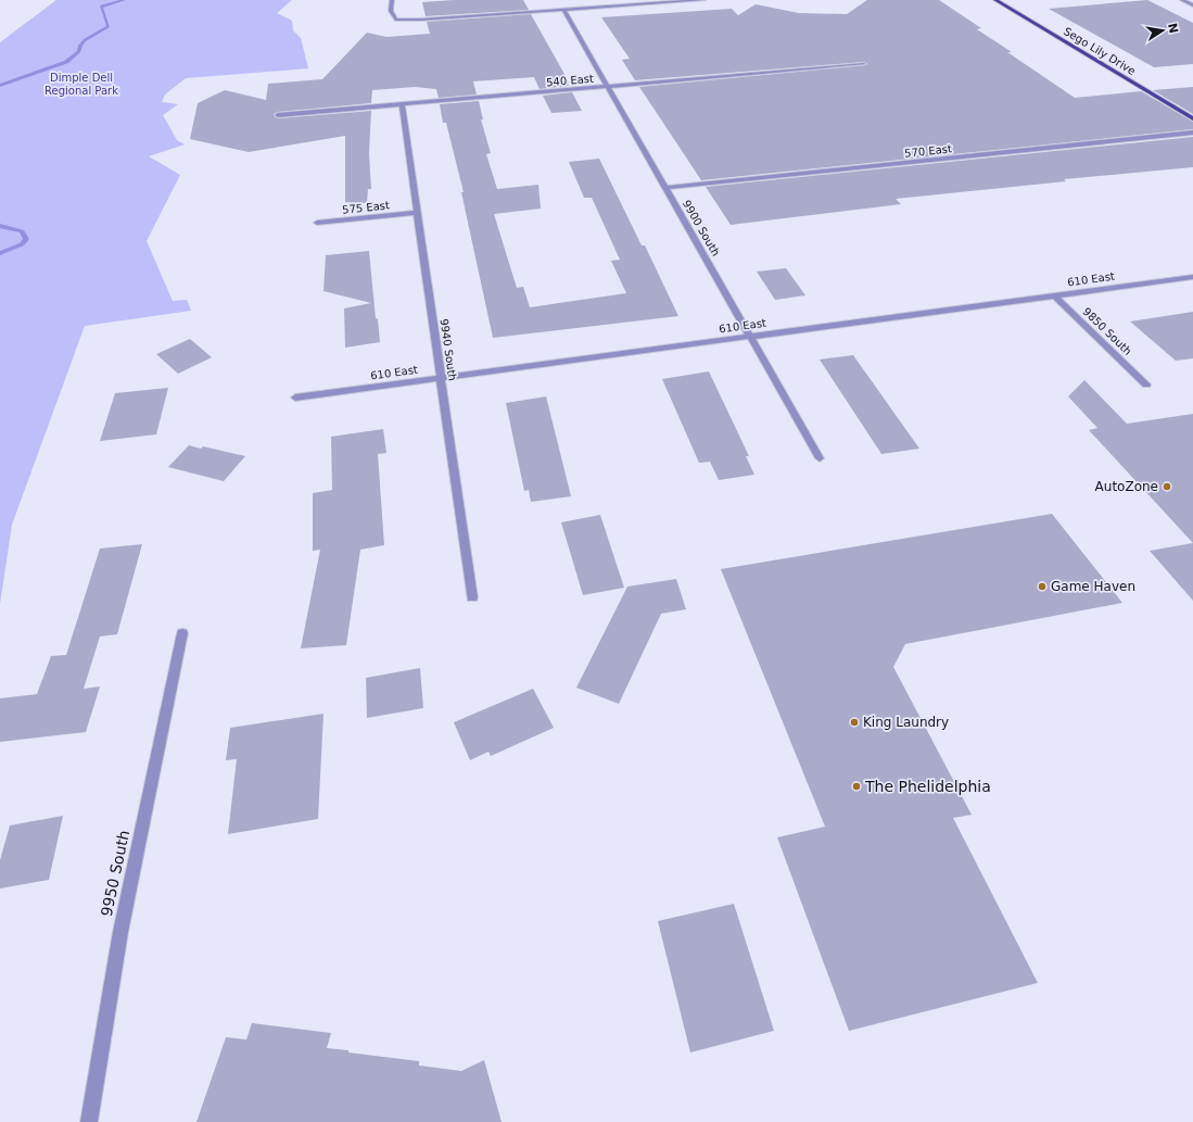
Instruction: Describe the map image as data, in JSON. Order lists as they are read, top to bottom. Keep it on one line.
{"streets":{"main road":["Sego Lily Drive"],"street":["540 East","570 East","575 East","9900 South","610 East","9850 South","9940 South","9950 South"]},"crossings":[["540 East","9900 South"],["540 East","9940 South"],["570 East","9900 South"],["575 East","9940 South"],["9900 South","610 East"],["610 East","9850 South"],["610 East","9940 South"]],"parks":["Dimple Dell Regional Park"],"places":["AutoZone","Game Haven","King Laundry","The Phelidelphia"],"north":"right"}
